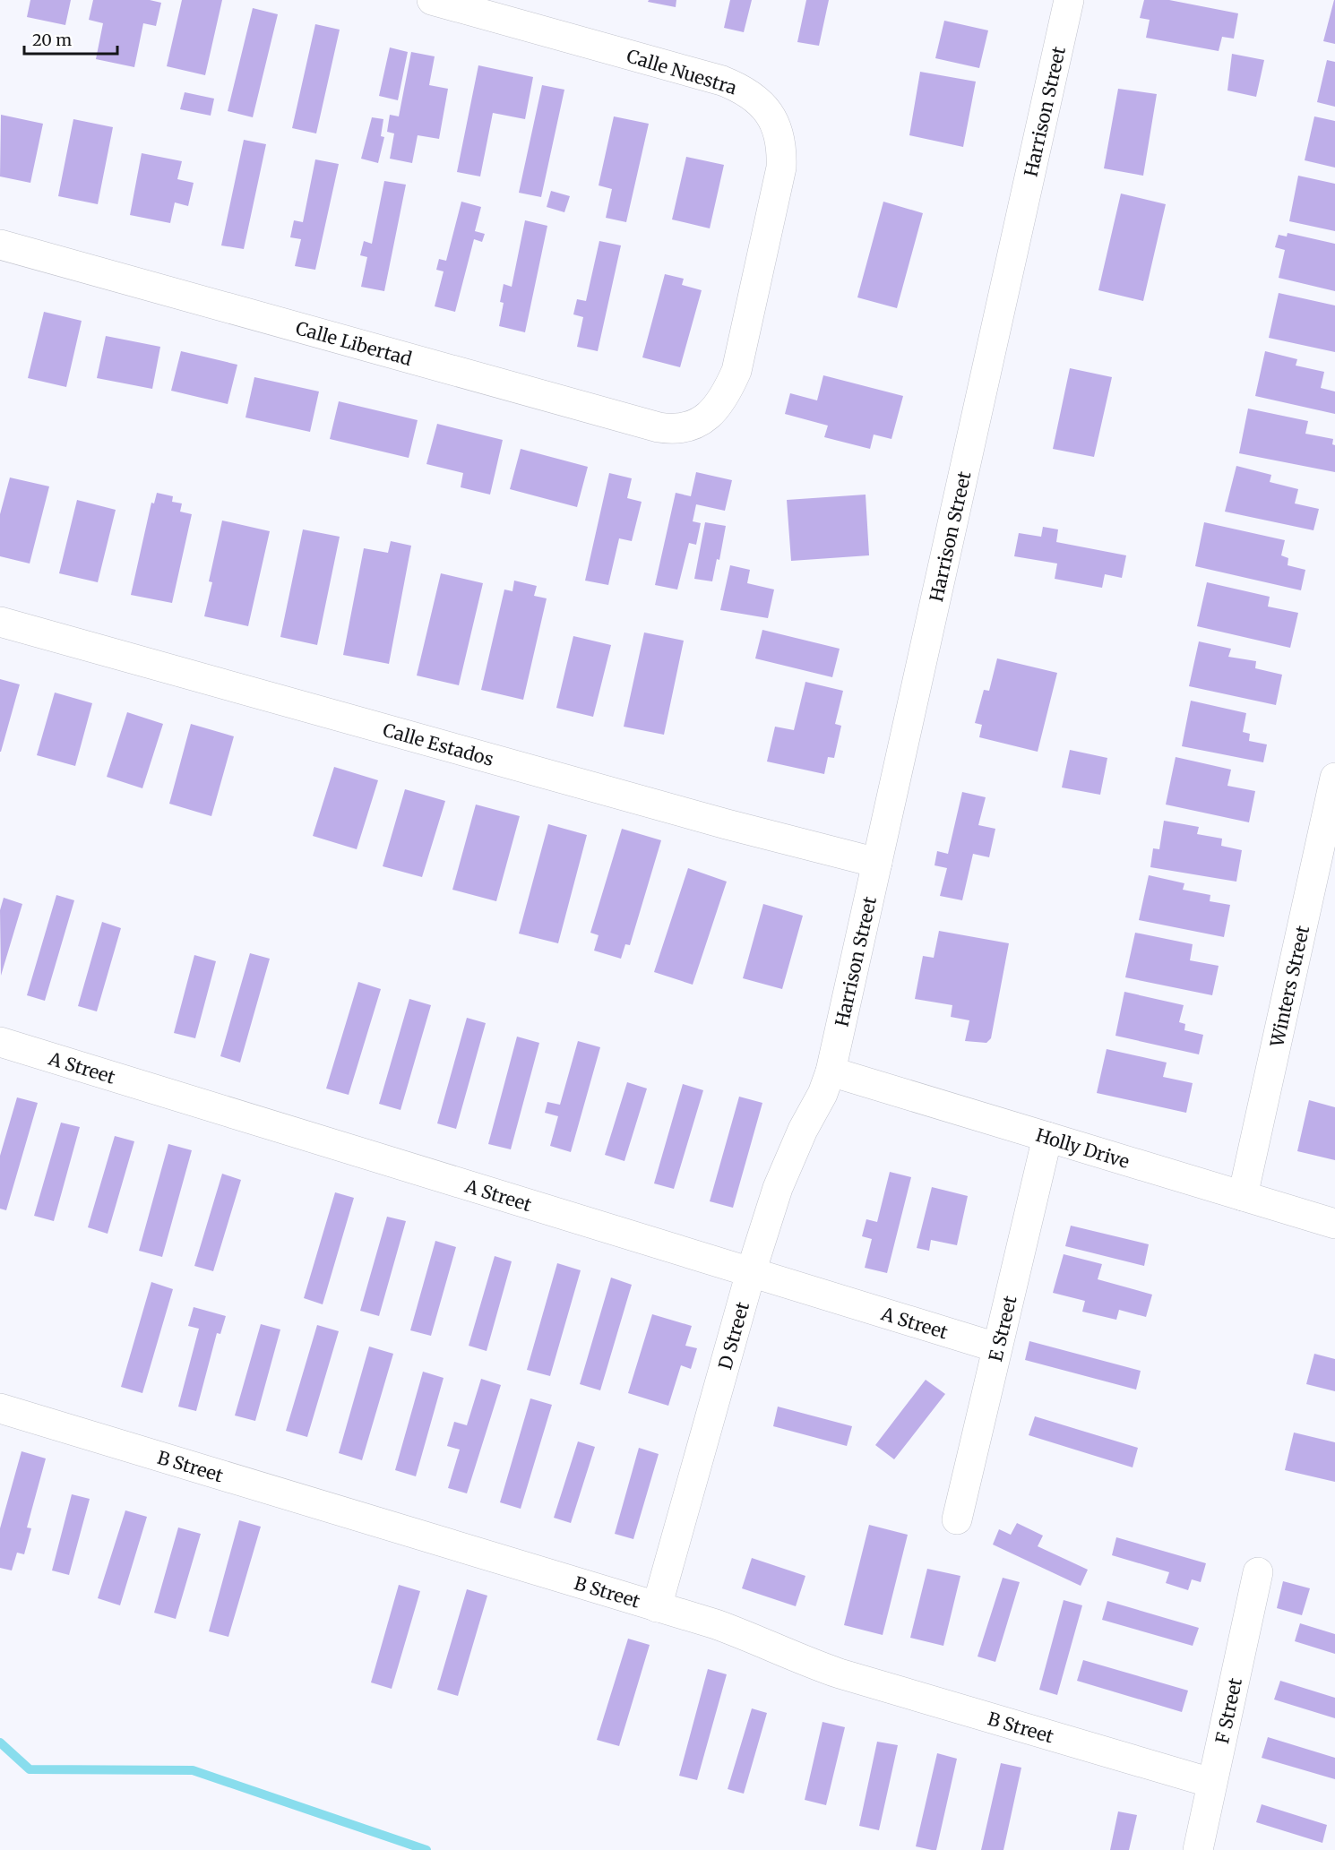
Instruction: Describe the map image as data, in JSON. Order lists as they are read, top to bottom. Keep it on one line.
{"streets":{"street":["Calle Nuestra","Harrison Street","Calle Libertad","Calle Estados","Winters Street","A Street","Holly Drive","E Street","D Street","B Street","F Street"]},"crossings":[["Calle Nuestra","Calle Libertad"],["Harrison Street","Calle Estados"],["Harrison Street","Holly Drive"],["Harrison Street","D Street"],["Winters Street","Holly Drive"],["A Street","E Street"],["A Street","D Street"],["Holly Drive","E Street"],["Holly Drive","D Street"],["D Street","B Street"],["B Street","F Street"]],"scale_bar":"20 m"}
